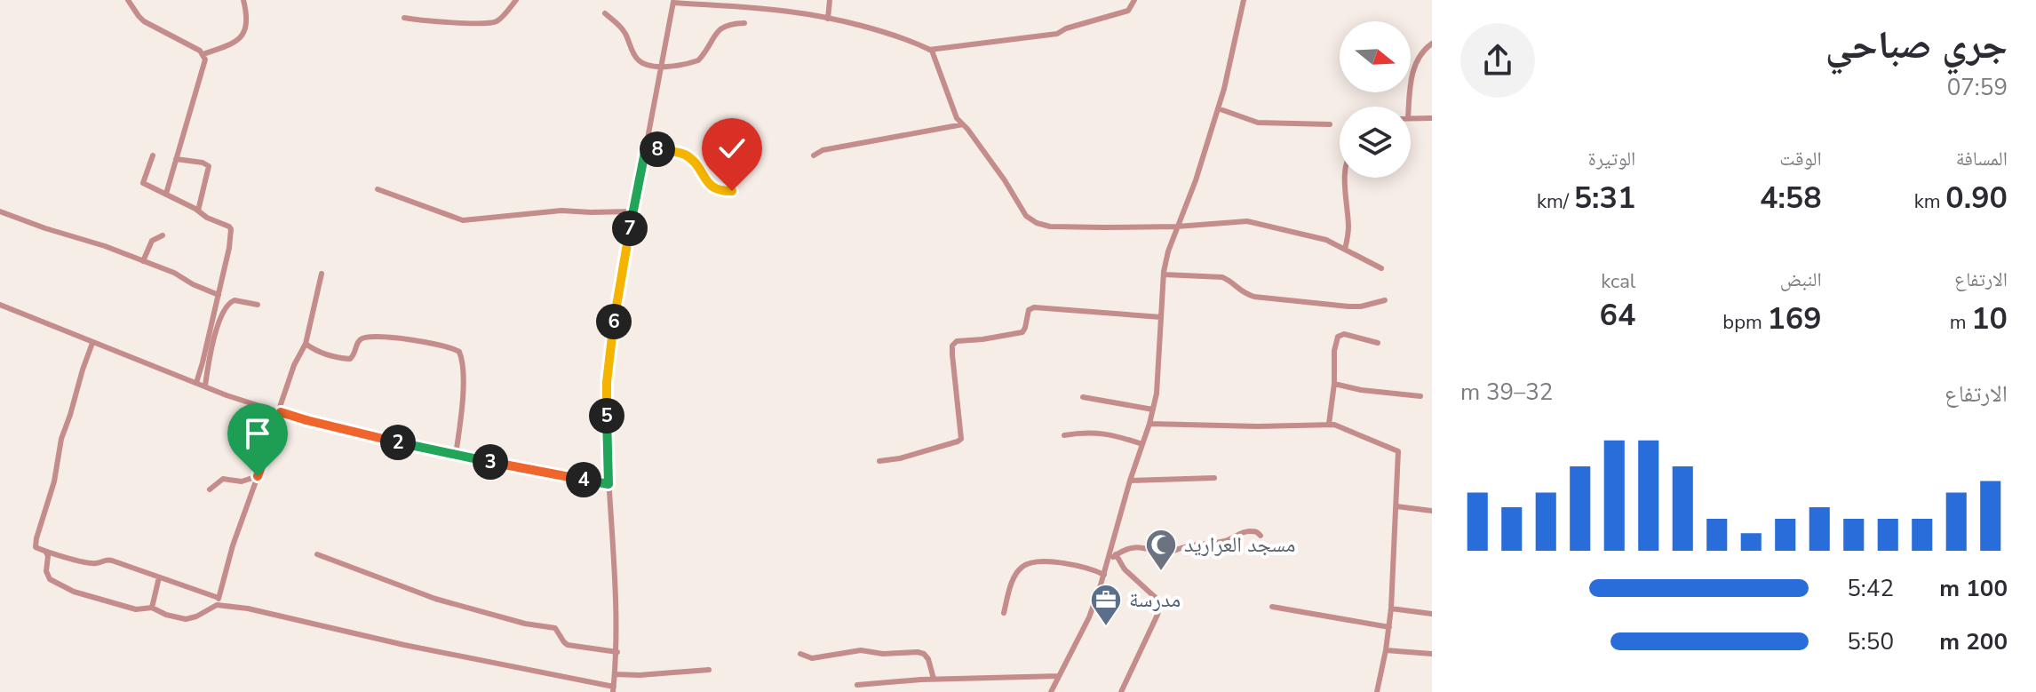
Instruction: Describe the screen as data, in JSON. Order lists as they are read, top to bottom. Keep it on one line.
{"places":{"mosque":["مسجد العراريد"],"office":["مدرسة"]},"north":"right","page":{"heading":["جري صباحي","07:59"],"stats":[["المسافة","0.90 km"],["الوقت","4:58"],["الوتيرة","5:31 /km"],["الارتفاع","10 m"],["النبض","169 bpm"],["kcal","64"]],"pins":["8","7","6","5","2","3","4"],"chart":["الارتفاع","32–39 m"],"list":[{"name":"100 m","note":"5:42"},{"name":"200 m","note":"5:50"}]}}
